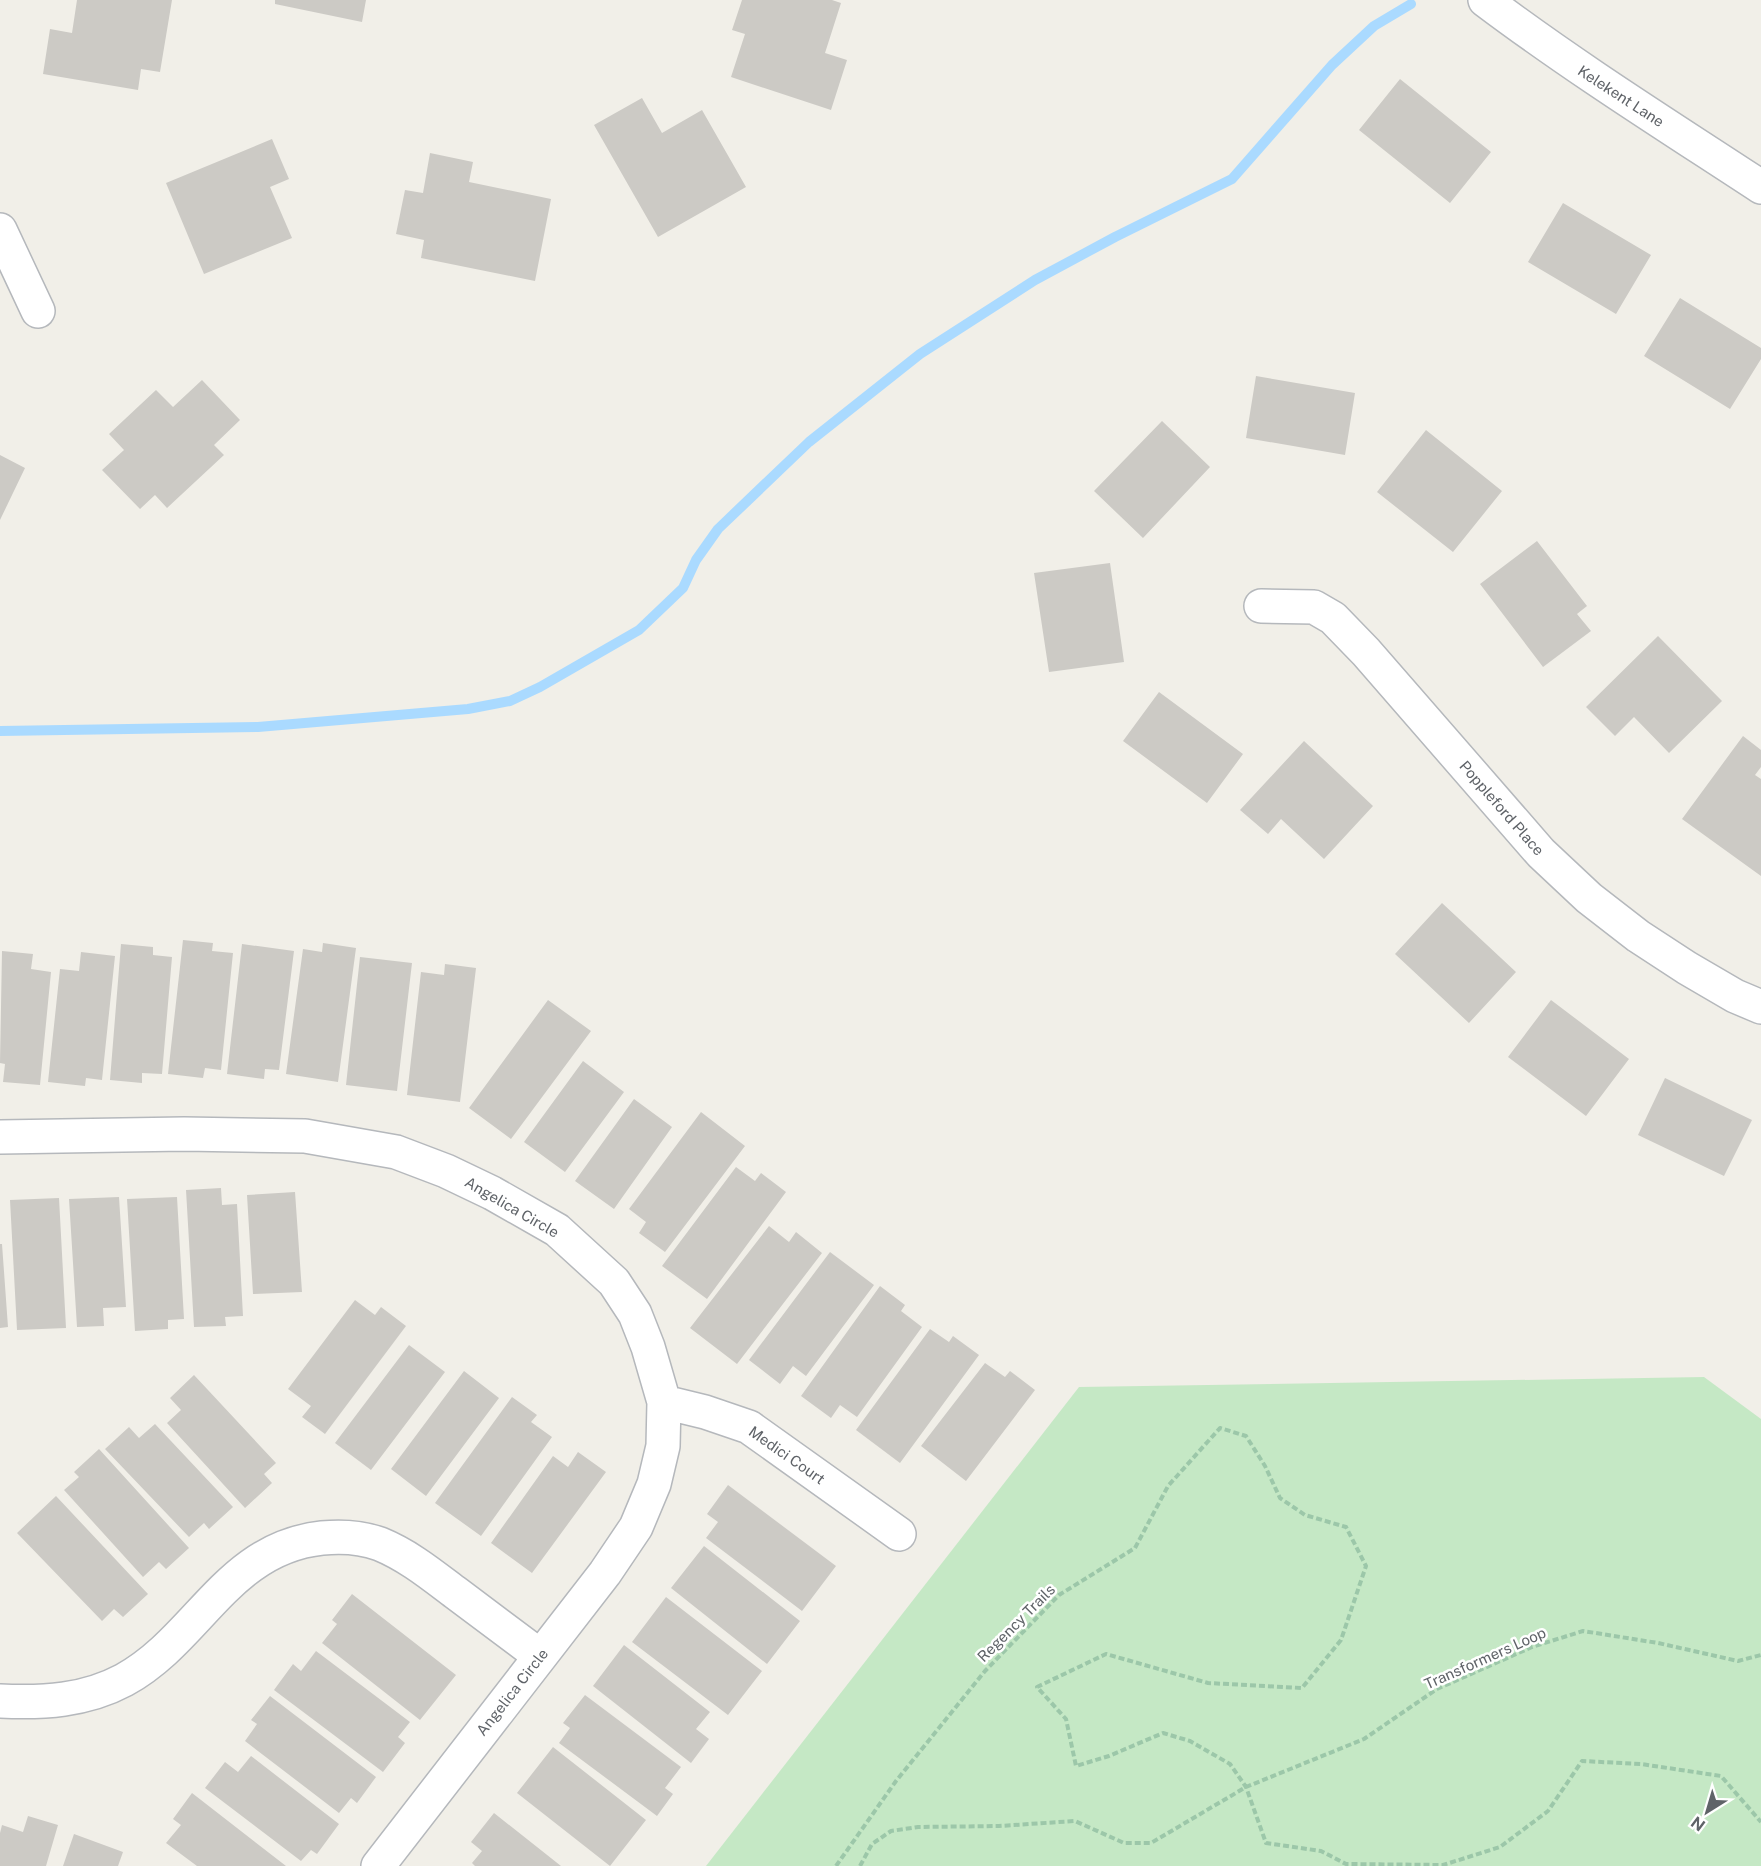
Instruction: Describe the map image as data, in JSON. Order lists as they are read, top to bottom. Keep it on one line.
{"streets":{"street":["Kelekent Lane","Poppleford Place","Angelica Circle","Medici Court"],"path":["Regency Trails","Transformers Loop"]},"crossings":[["Angelica Circle","Medici Court"],["Regency Trails","Transformers Loop"]],"north":"bottom left"}
